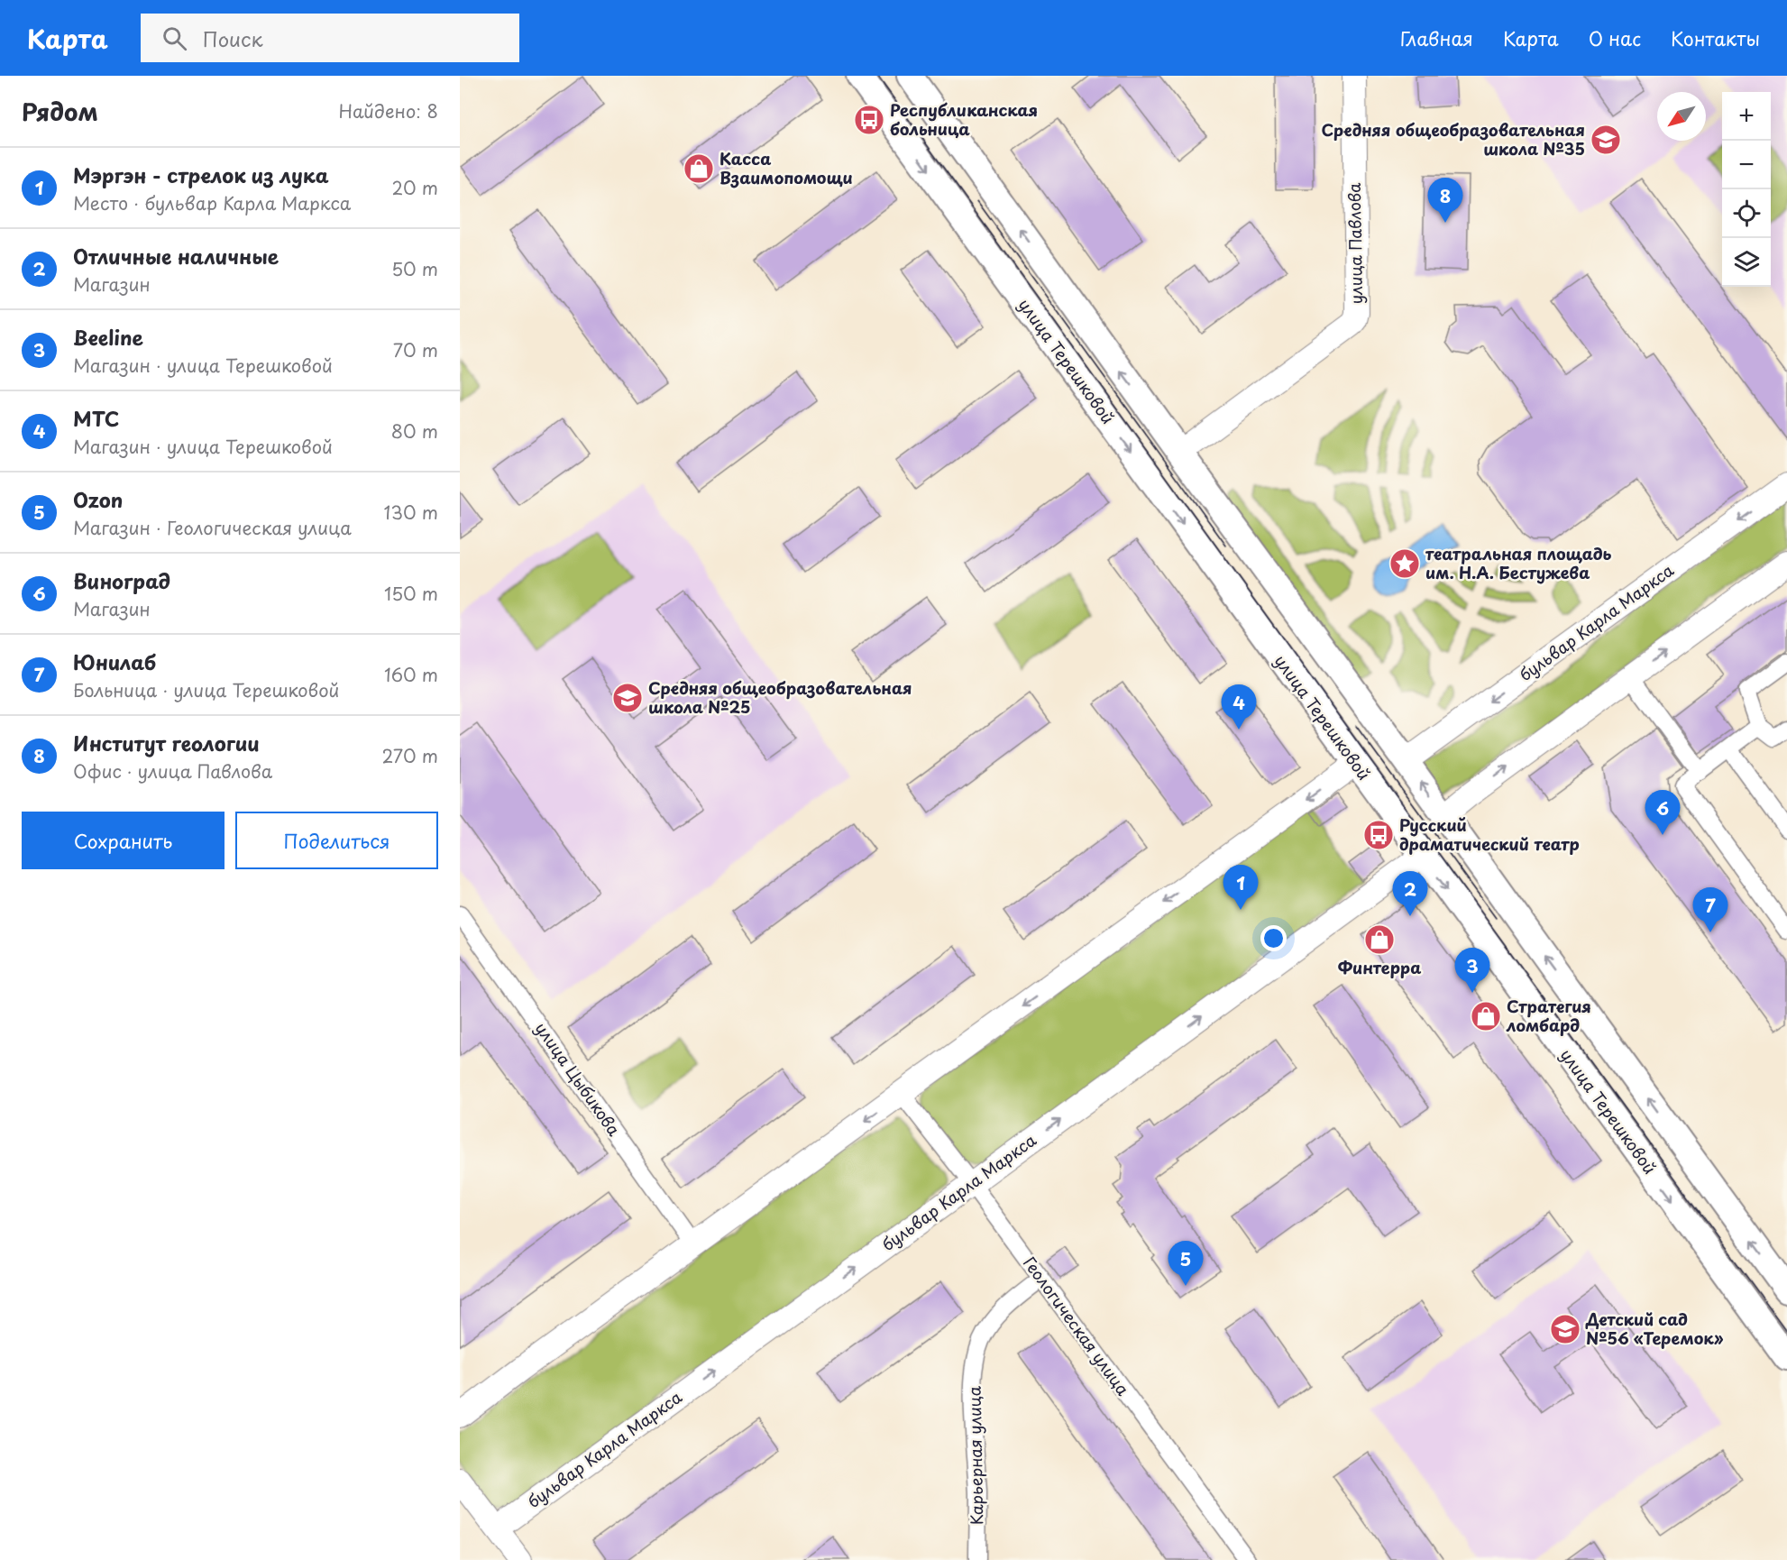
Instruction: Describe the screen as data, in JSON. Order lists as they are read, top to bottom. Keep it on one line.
{"streets":{"main road":["улица Терешковой"],"street":["улица Павлова","бульвар Карла Маркса","улица Цыбикова","Геологическая улица","Карьерная улица"]},"crossings":[["улица Терешковой","бульвар Карла Маркса"],["бульвар Карла Маркса","Геологическая улица"],["Геологическая улица","Карьерная улица"]],"places":{"bus stop":["Республиканская больница","Русский драматический театр"],"school or university":["Средняя общеобразовательная школа №35","Средняя общеобразовательная школа №25","Детский сад №56 «Теремок»"],"shop":["Касса Взаимопомощи","Финтерра","Стратегия ломбард"],"place":["театральная площадь им. Н.А. Бестужева"]},"north":"bottom left","page":{"header":"Карта","search":"Поиск","nav":["Главная","Карта","О нас","Контакты"],"heading":["Рядом","Найдено: 8"],"map_buttons":["+","−"],"list":[{"mark":"1","name":"Мэргэн - стрелок из лука","note":"Место · бульвар Карла Маркса","value":"20 m"},{"mark":"2","name":"Отличные наличные","note":"Магазин","value":"50 m"},{"mark":"3","name":"Beeline","note":"Магазин · улица Терешковой","value":"70 m"},{"mark":"4","name":"МТС","note":"Магазин · улица Терешковой","value":"80 m"},{"mark":"5","name":"Ozon","note":"Магазин · Геологическая улица","value":"130 m"},{"mark":"6","name":"Виноград","note":"Магазин","value":"150 m"},{"mark":"7","name":"Юнилаб","note":"Больница · улица Терешковой","value":"160 m"},{"mark":"8","name":"Институт геологии","note":"Офис · улица Павлова","value":"270 m"}],"pins":["8","4","6","1","2","7","3","5"],"buttons":["Сохранить","Поделиться"]}}
